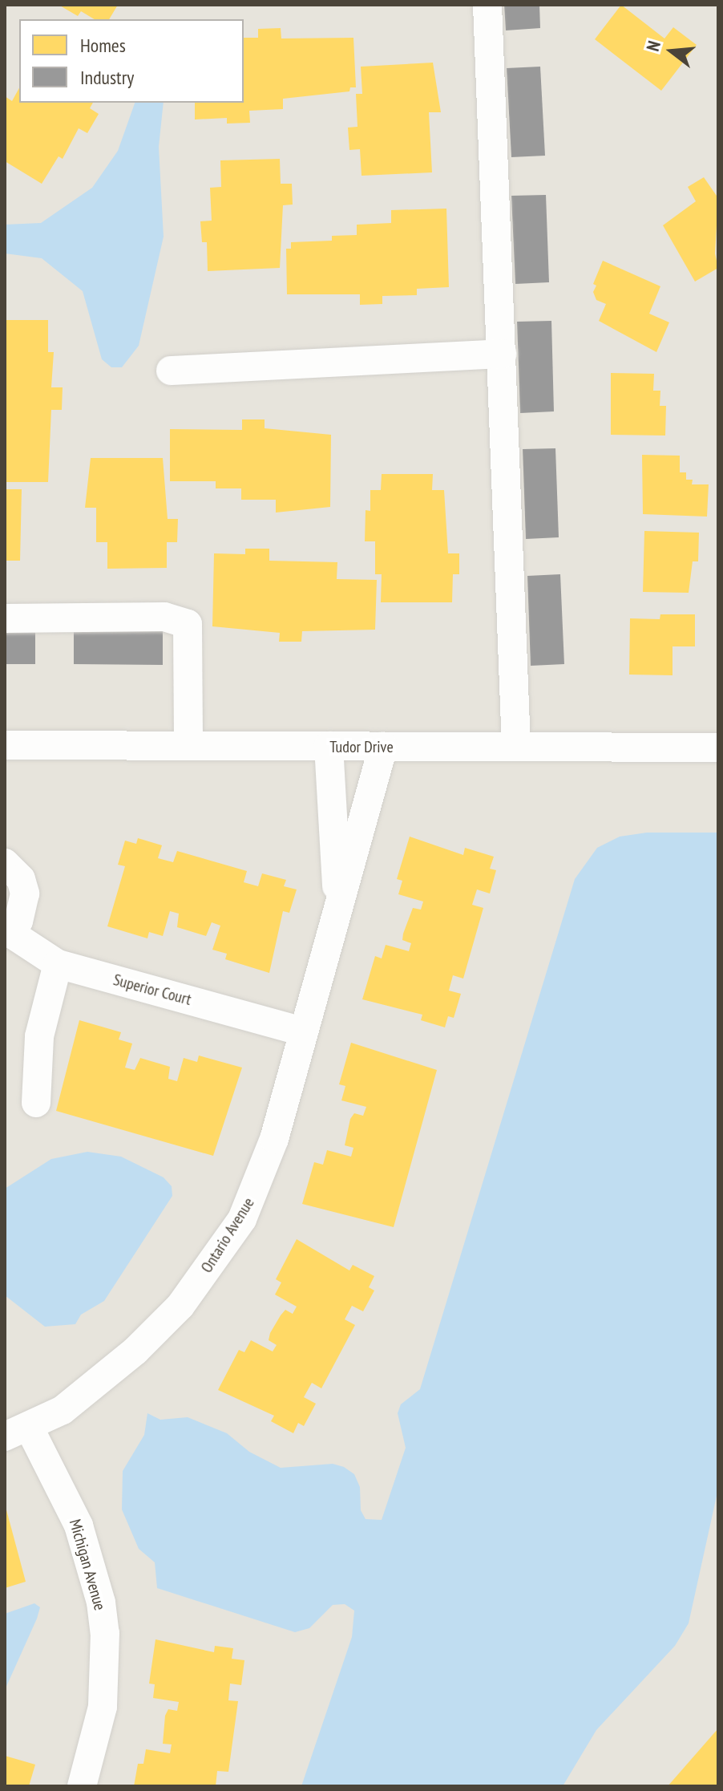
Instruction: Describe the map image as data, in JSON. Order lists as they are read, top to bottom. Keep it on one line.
{"streets":{"street":["Tudor Drive","Superior Court","Ontario Avenue","Michigan Avenue"]},"crossings":[["Tudor Drive","Ontario Avenue"],["Superior Court","Ontario Avenue"],["Ontario Avenue","Michigan Avenue"]],"legend":["Homes","Industry"],"north":"left"}
